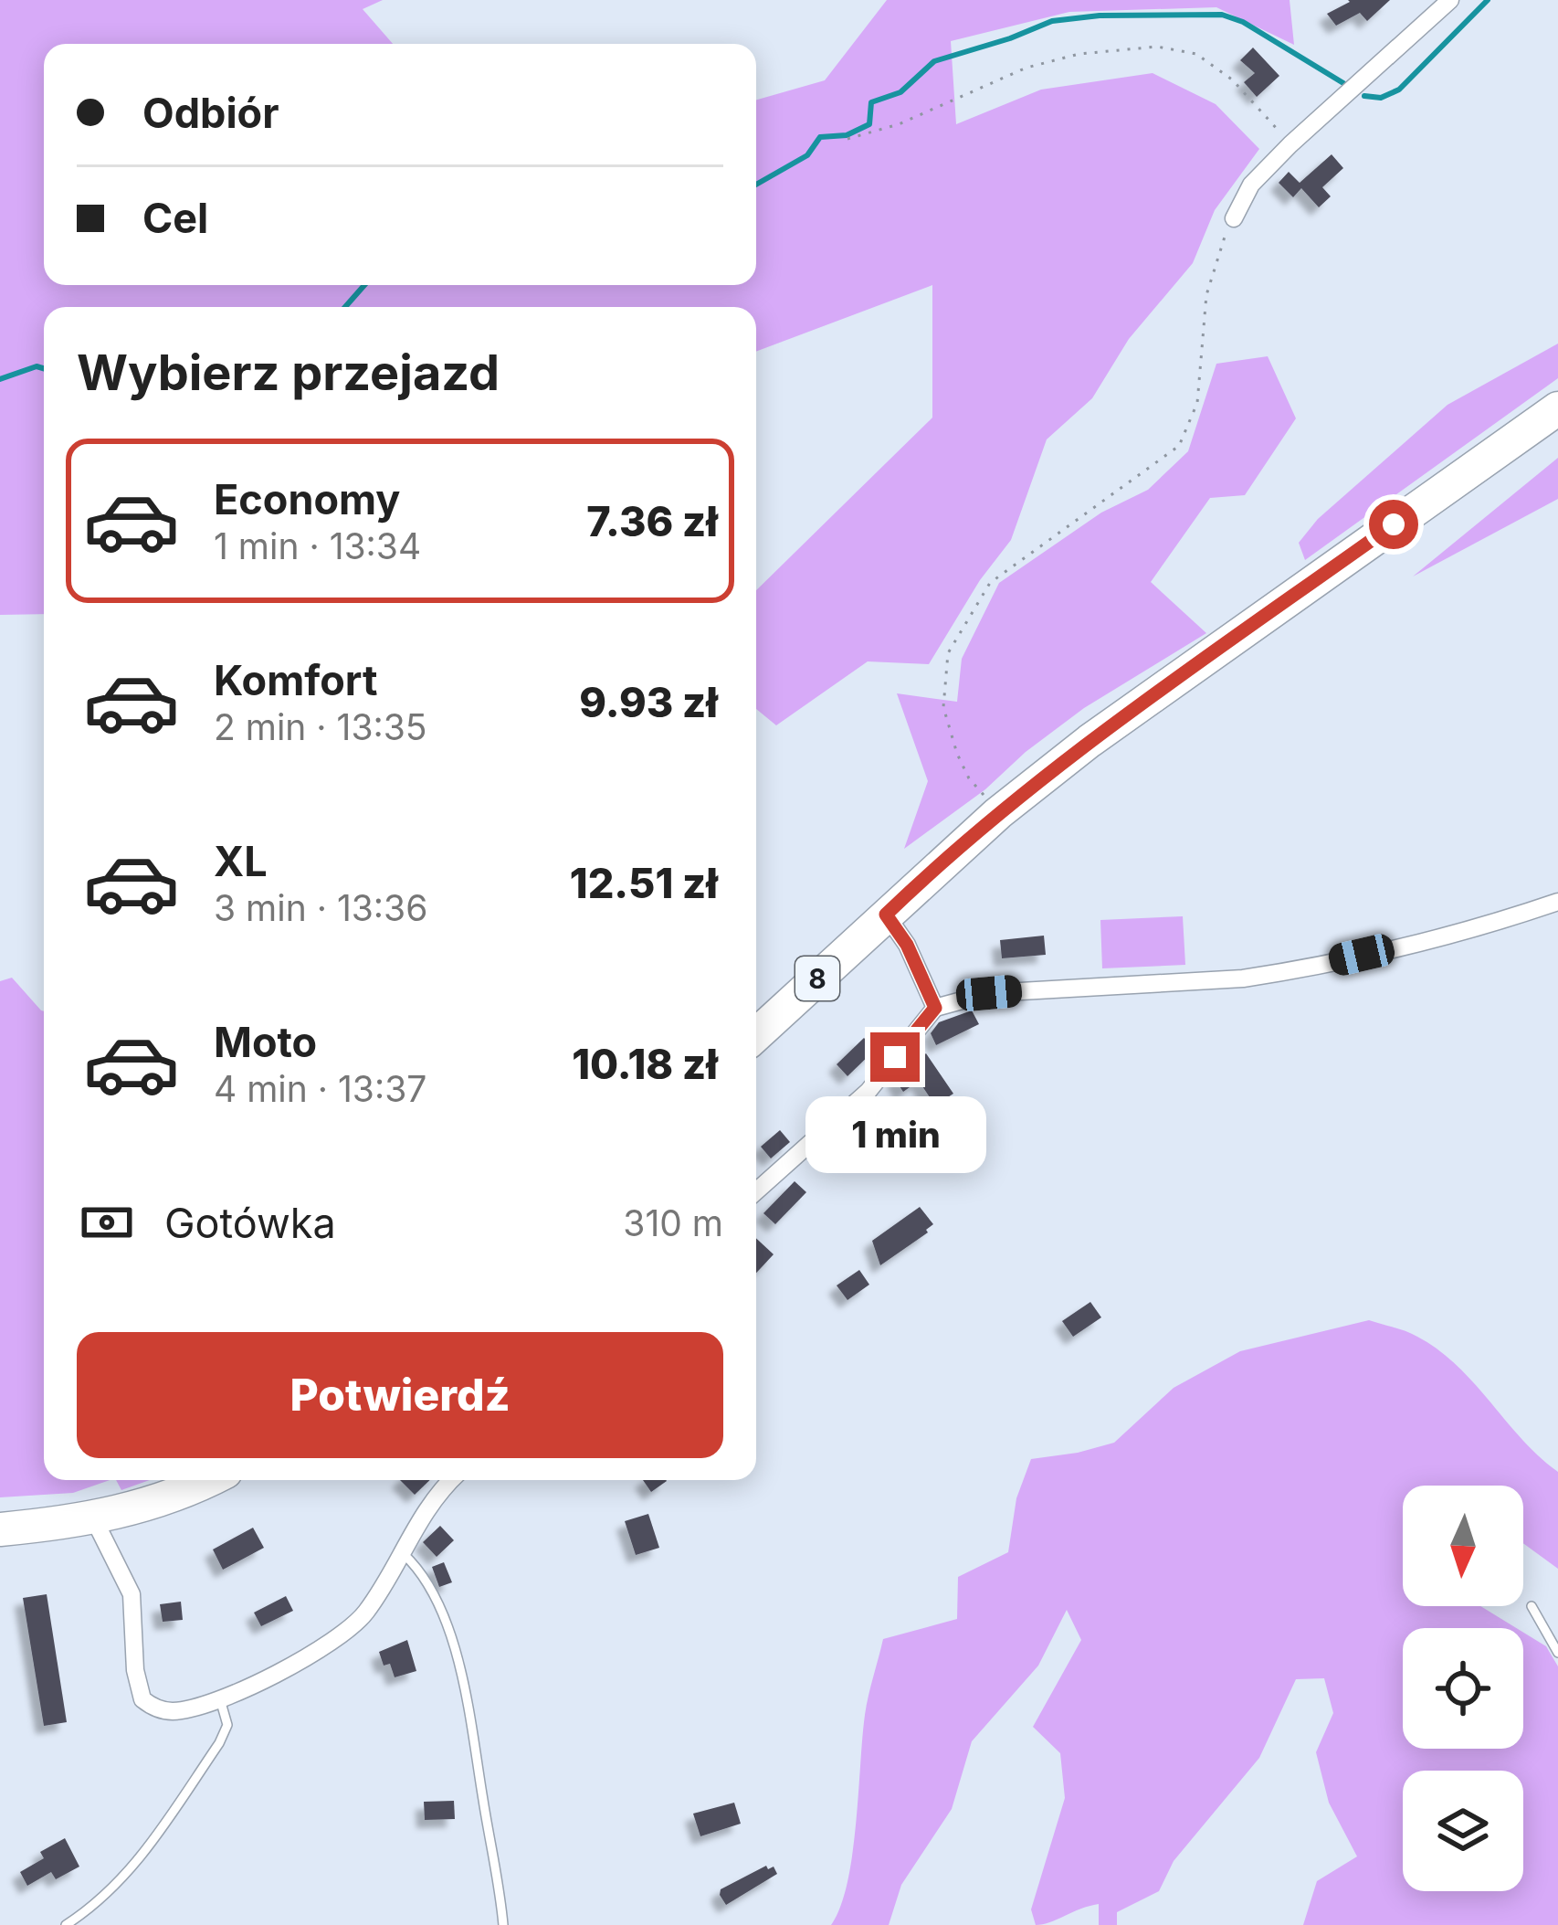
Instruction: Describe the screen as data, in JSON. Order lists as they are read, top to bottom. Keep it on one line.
{"streets":{"highway":["8"]},"north":"bottom","page":{"banner":["Odbiór","Cel"],"heading":"Wybierz przejazd","list":[{"name":"Economy","note":"1 min · 13:34","value":"7.36 zł"},{"name":"Komfort","note":"2 min · 13:35","value":"9.93 zł"},{"name":"XL","note":"3 min · 13:36","value":"12.51 zł"},{"name":"Moto","note":"4 min · 13:37","value":"10.18 zł"}],"bubble":"1 min","pay":["Gotówka","310 m"],"buttons":"Potwierdź"}}
